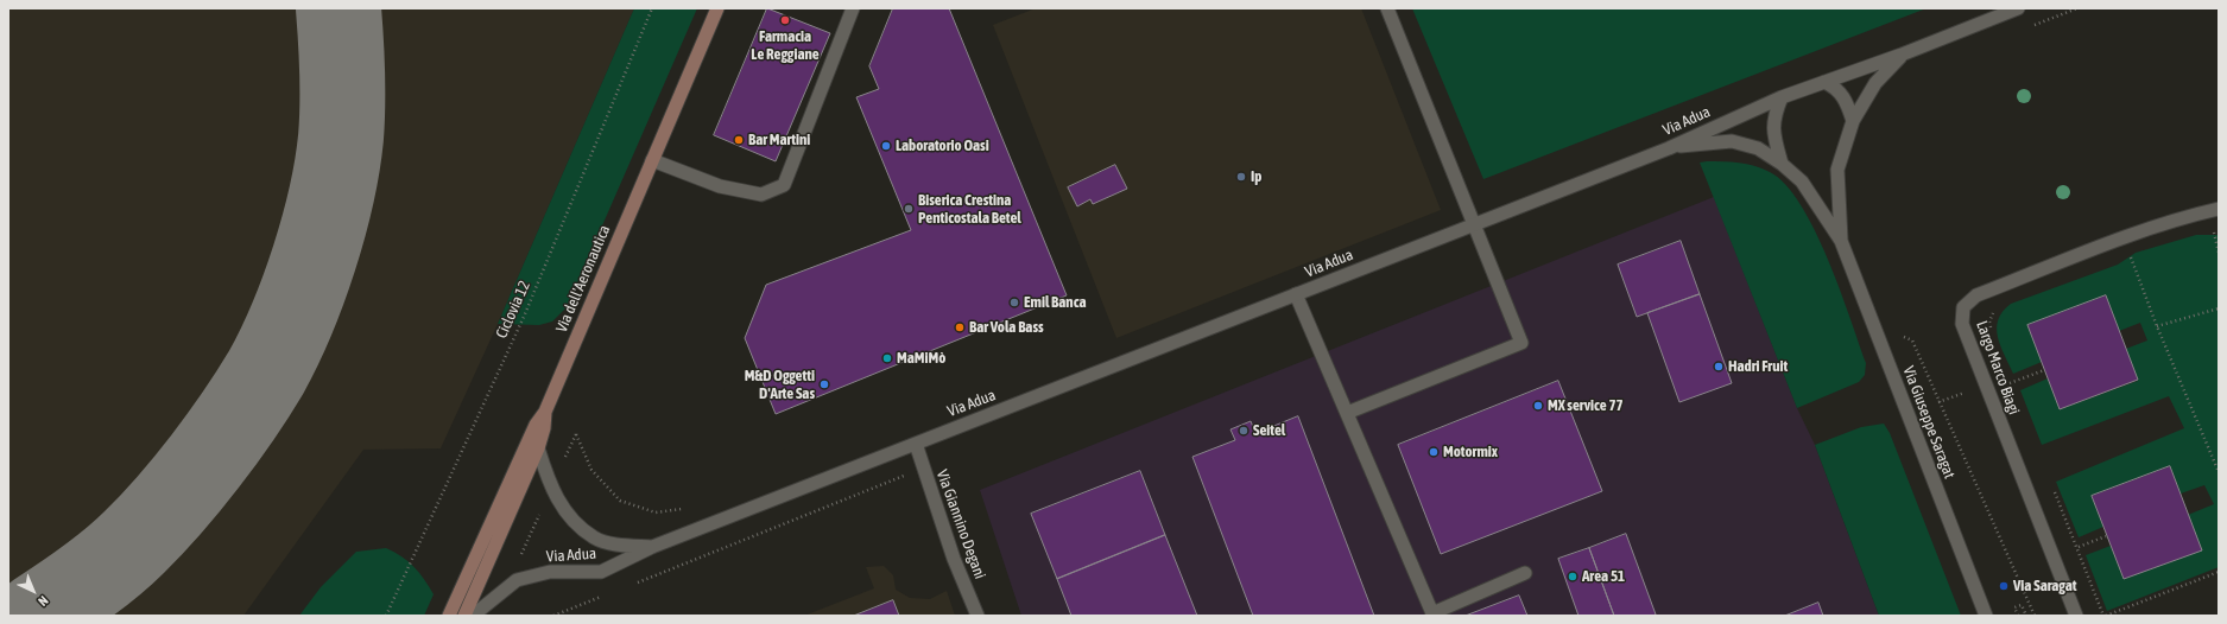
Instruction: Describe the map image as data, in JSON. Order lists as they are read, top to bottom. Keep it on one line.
{"streets":{"main road":["Via dell'Aeronautica"],"street":["Via Adua","Largo Marco Biagi","Via Giuseppe Saragat","Via Giannino Degani"],"path":["Ciclovia 12"]},"crossings":[["Via Adua","Via dell'Aeronautica"],["Via Adua","Via Giuseppe Saragat"],["Via Adua","Via Giannino Degani"]],"places":["Farmacia Le Reggiane","Bar Martini","Laboratorio Oasi","Ip","Biserica Crestina Penticostala Betel","Emil Banca","Bar Vola Bass","MaMiMò","Hadri Fruit","M&D Oggetti D'Arte Sas","MX service 77","Seitel","Motormix","Area 51","Via Saragat"],"north":"bottom right"}
